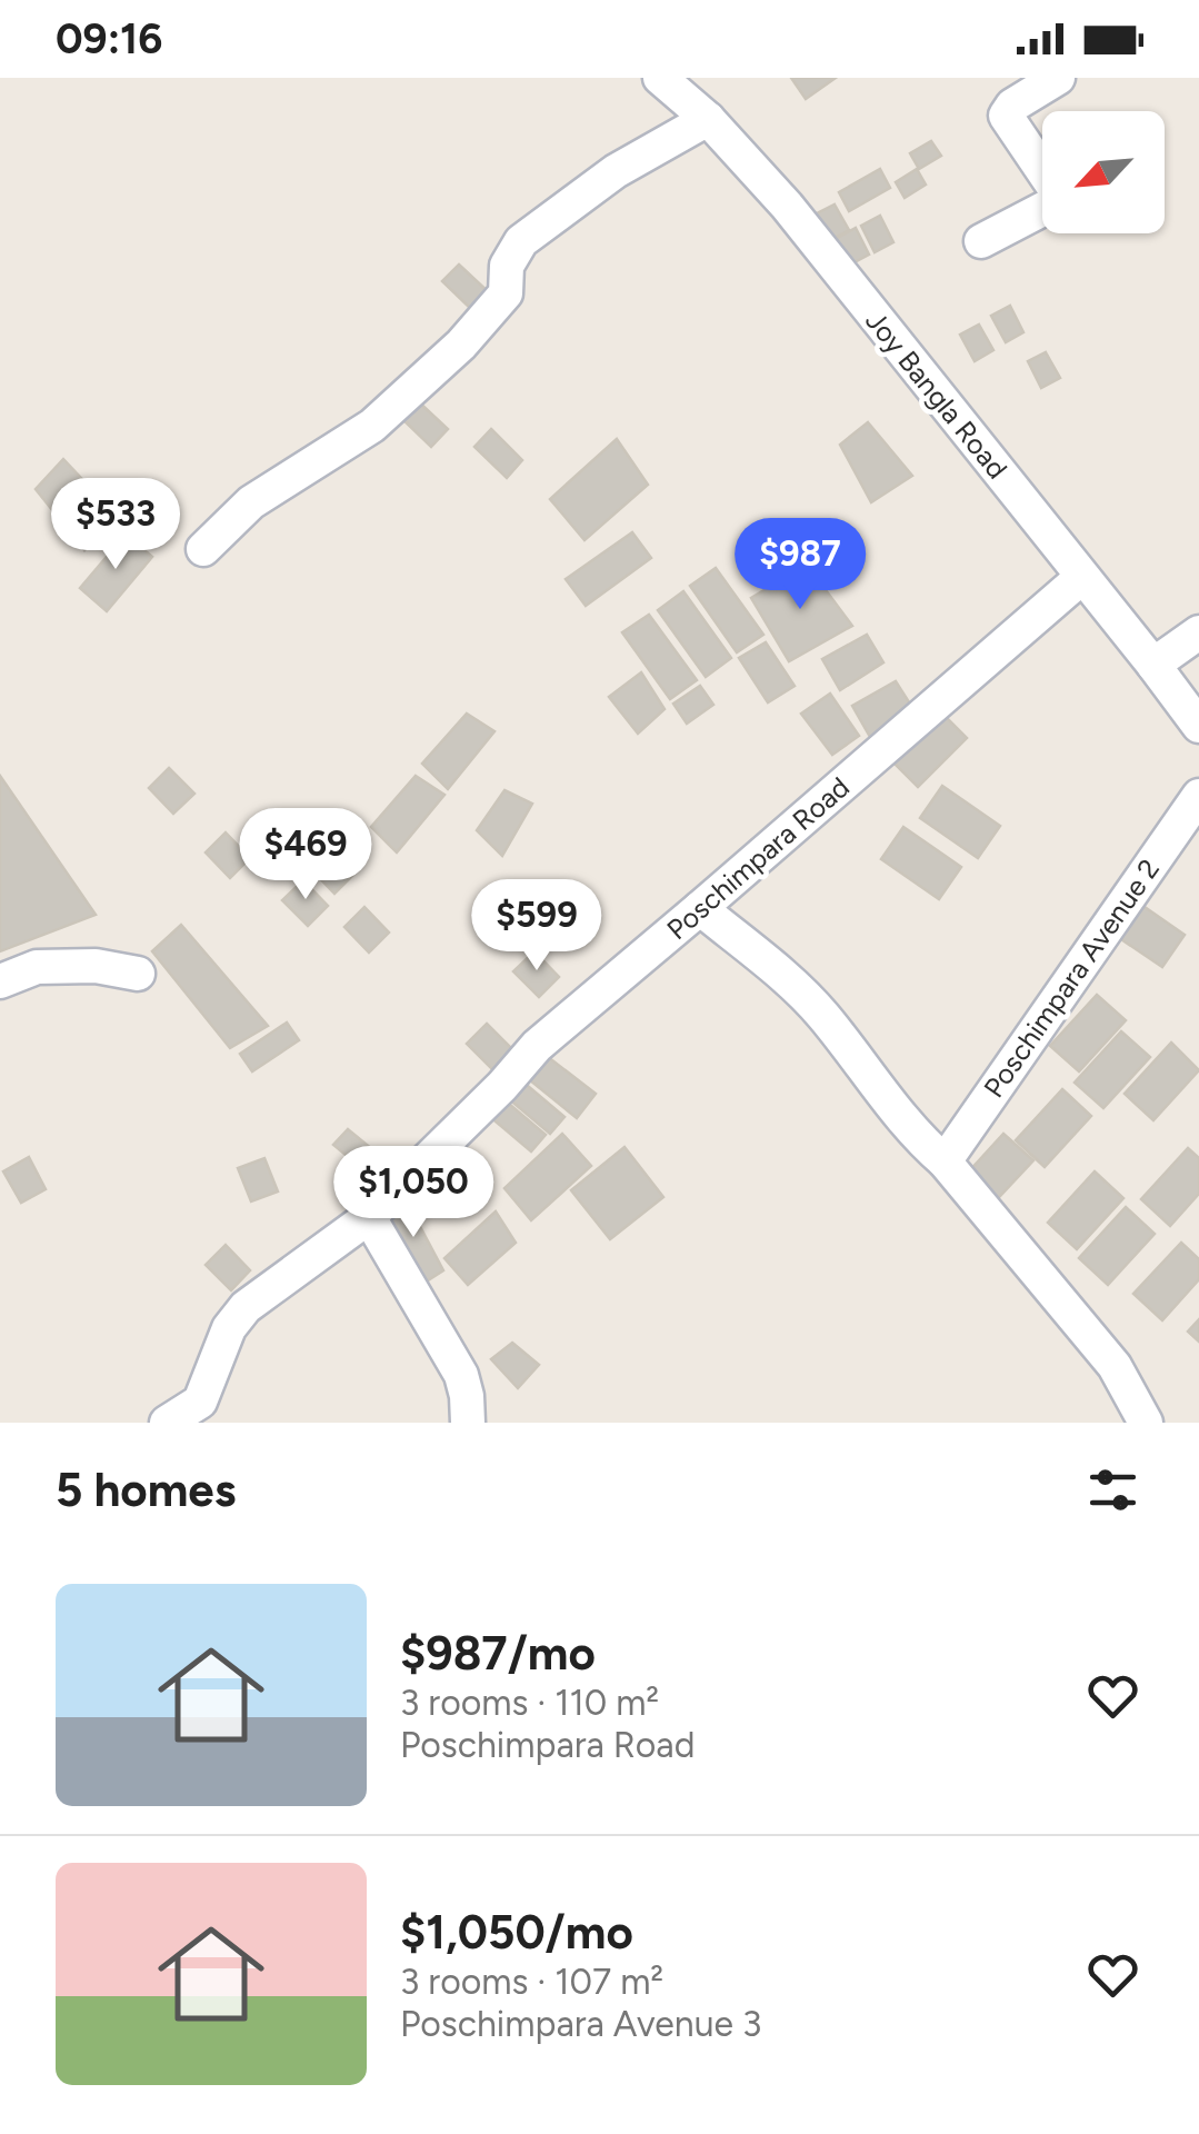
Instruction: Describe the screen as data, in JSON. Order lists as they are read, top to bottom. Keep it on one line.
{"streets":{"street":["Joy Bangla Road","Poschimpara Road","Poschimpara Avenue 2"]},"crossings":[["Joy Bangla Road","Poschimpara Road"]],"north":"bottom left","page":{"status":"09:16","price":["$533","$987","$469","$599","$1,050"],"heading":"5 homes","list":[{"name":"$987/mo","note":"3 rooms · 110 m² · Poschimpara Road"},{"name":"$1,050/mo","note":"3 rooms · 107 m² · Poschimpara Avenue 3"}]}}
